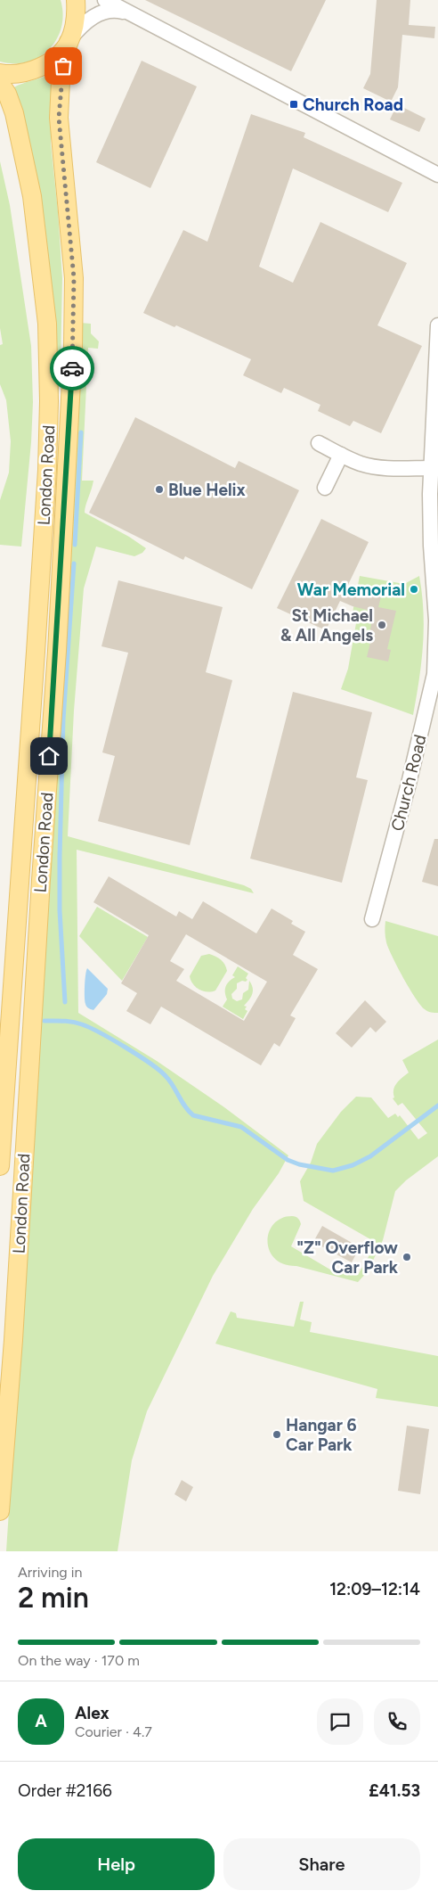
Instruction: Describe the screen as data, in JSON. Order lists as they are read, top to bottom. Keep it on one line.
{"streets":{"main road":["London Road"],"street":["Church Road"]},"places":{"transit":["Church Road"],"other":["Blue Helix","War Memorial","St Michael & All Angels","\"Z\" Overflow Car Park","Hangar 6 Car Park"]},"page":{"heading":["2 min","Arriving in","12:09–12:14"],"panel":["Alex","Courier · 4.7","Order #2166","£41.53"],"bar":"On the way · 170 m","round":"A","buttons":["Help","Share"]}}
